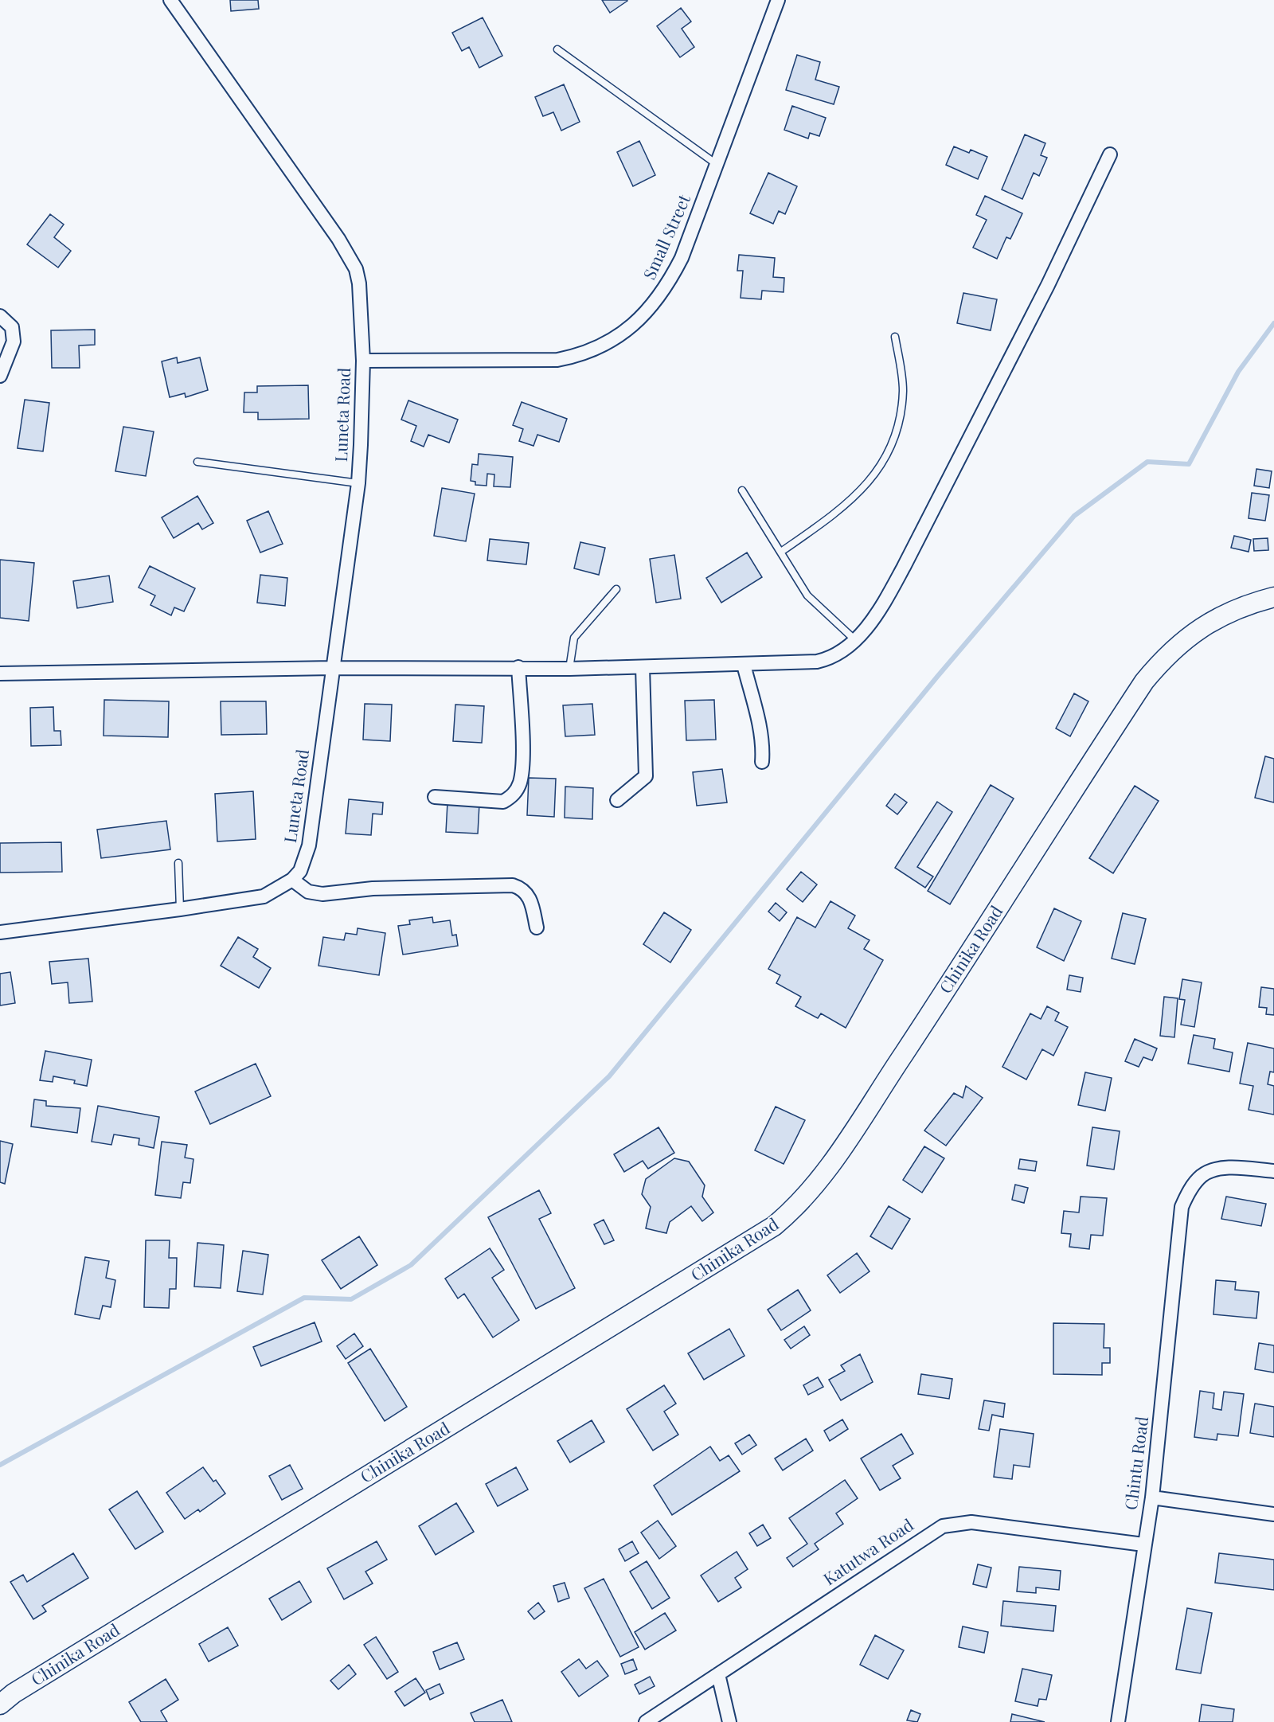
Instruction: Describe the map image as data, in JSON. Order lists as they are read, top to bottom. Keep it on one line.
{"streets":{"main road":["Chinika Road"],"street":["Small Street","Luneta Road","Chintu Road","Katutwa Road"]},"crossings":[["Small Street","Luneta Road"],["Chintu Road","Katutwa Road"]]}
